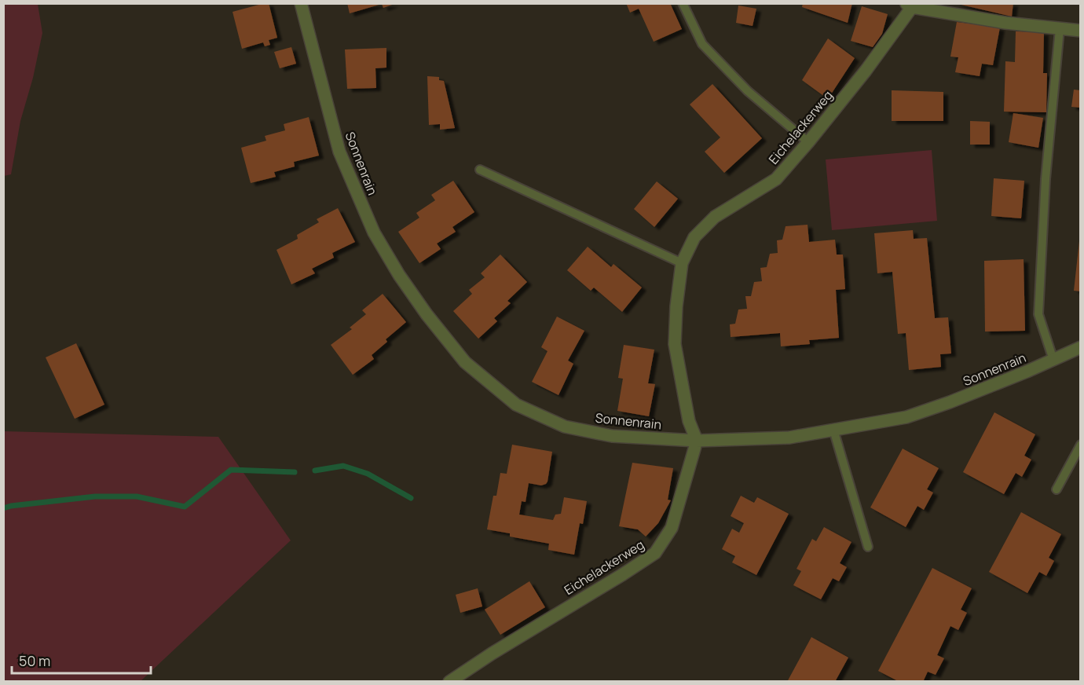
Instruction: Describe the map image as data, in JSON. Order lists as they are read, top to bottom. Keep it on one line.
{"streets":{"street":["Eichelackerweg","Sonnenrain"]},"crossings":[["Eichelackerweg","Sonnenrain"]],"scale_bar":"50 m"}
